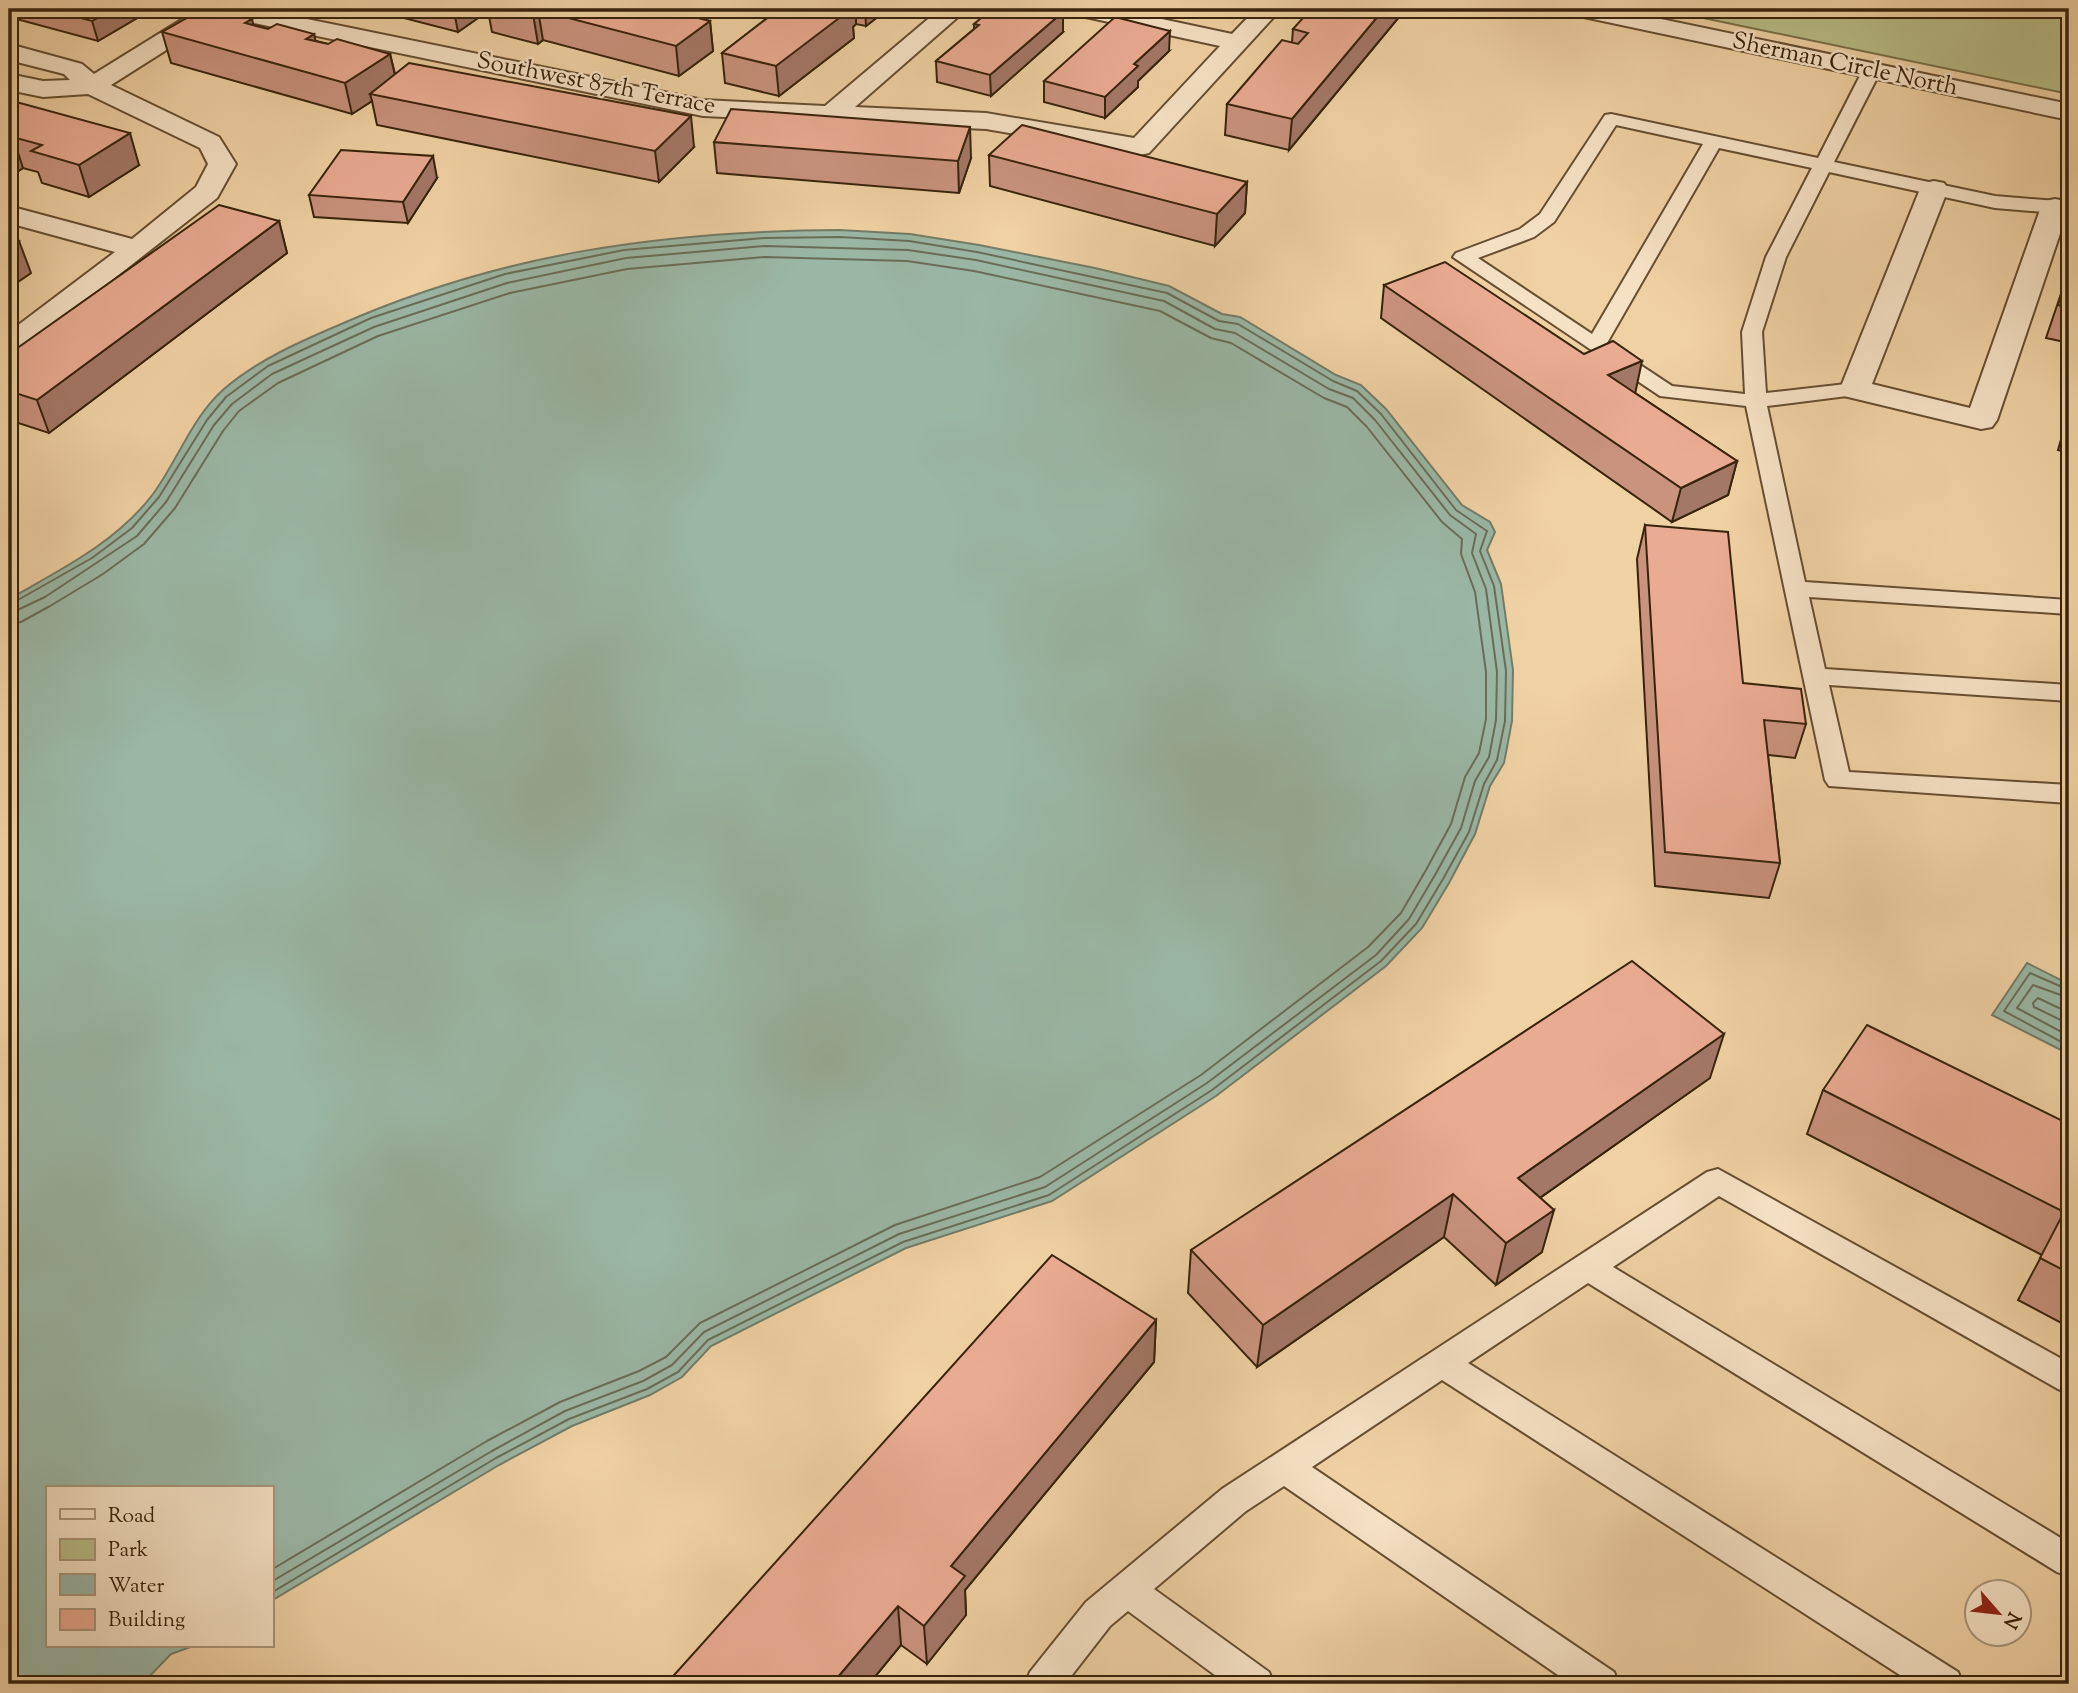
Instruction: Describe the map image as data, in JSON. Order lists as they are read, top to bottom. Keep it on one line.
{"streets":{"street":["Sherman Circle North","Southwest 87th Terrace"]},"legend":["Road","Park","Water","Building"],"north":"bottom right"}
